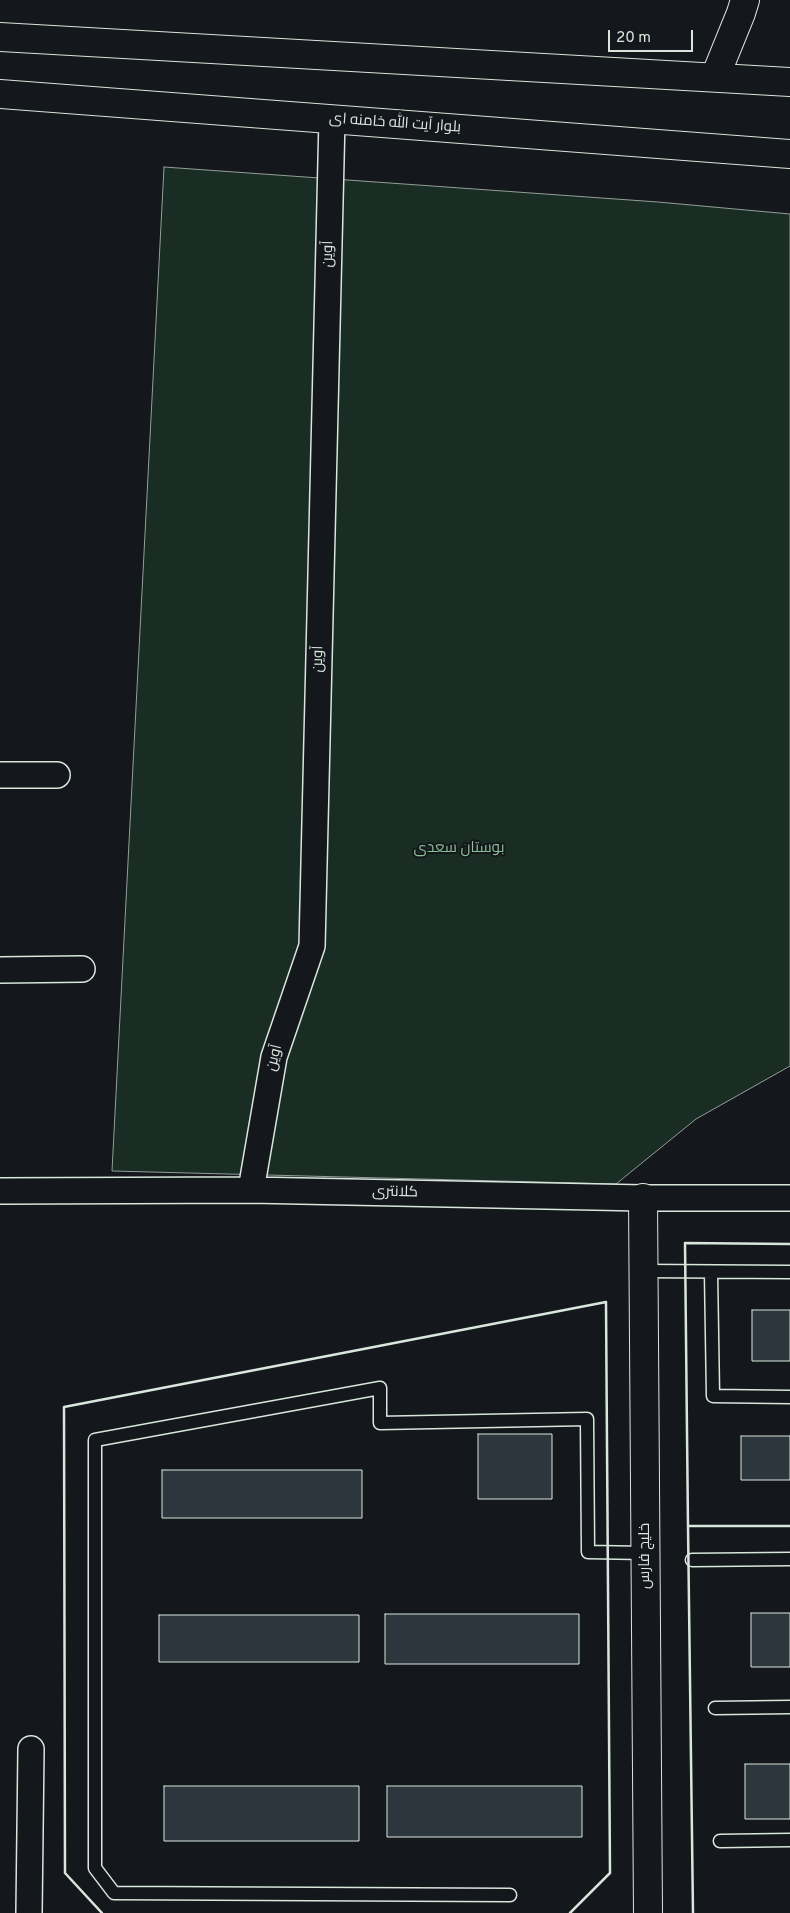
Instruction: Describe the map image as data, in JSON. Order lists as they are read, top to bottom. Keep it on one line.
{"streets":{"main road":["بلوار آیت الله خامنه ای","خلیج فارس"],"street":["آوین","کلانتری"]},"crossings":[["بلوار آیت الله خامنه ای","آوین"],["آوین","کلانتری"],["کلانتری","خلیج فارس"]],"parks":["بوستان سعدی"],"scale_bar":"20 m"}
